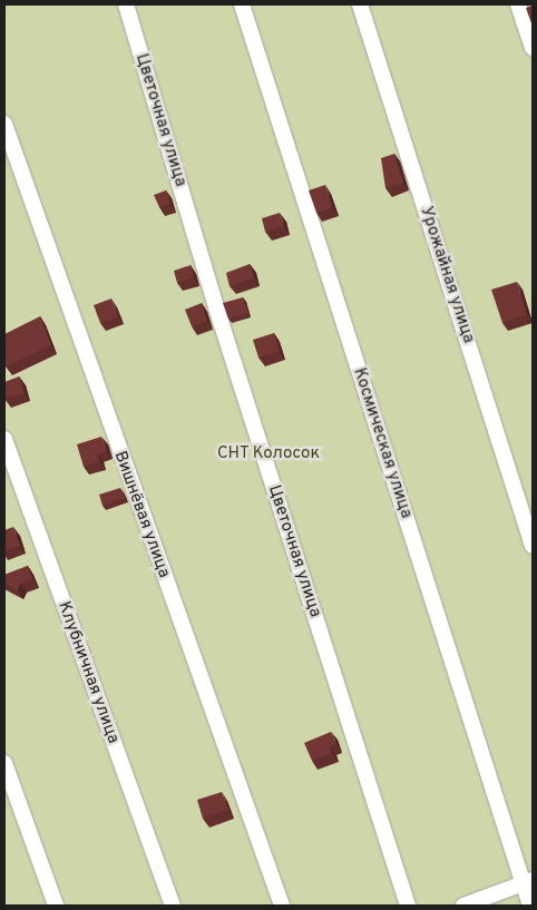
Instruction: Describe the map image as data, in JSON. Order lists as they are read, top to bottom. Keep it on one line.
{"streets":{"street":["Цветочная улица","Урожайная улица","Космическая улица","Вишнёвая улица","Клубничная улица"]},"parks":["СНТ Колосок"]}
